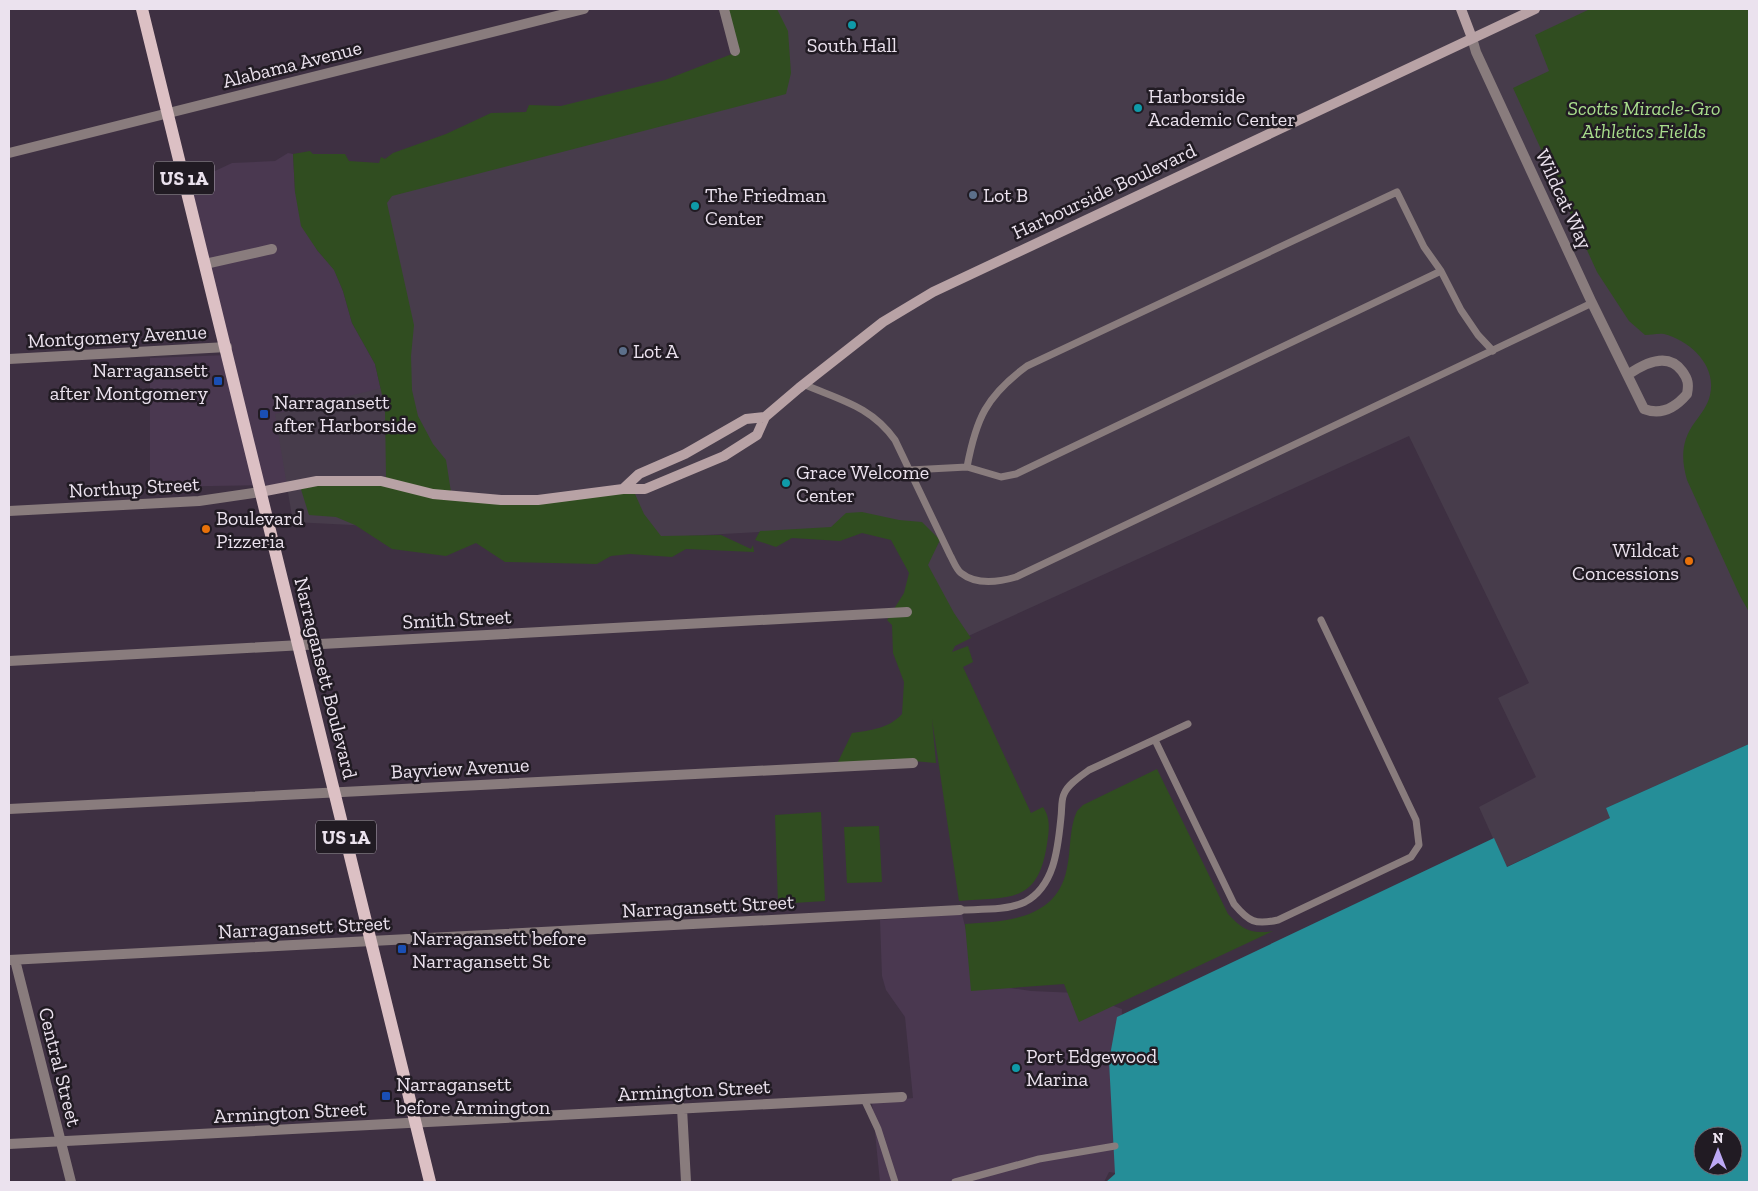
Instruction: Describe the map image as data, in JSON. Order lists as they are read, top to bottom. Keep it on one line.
{"streets":{"main road":["US 1A","Narragansett Boulevard"],"street":["Alabama Avenue","Harbourside Boulevard","Wildcat Way","Montgomery Avenue","Northup Street","Smith Street","Bayview Avenue","Narragansett Street","Central Street","Armington Street"]},"crossings":[["Alabama Avenue","Narragansett Boulevard"],["Harbourside Boulevard","Wildcat Way"],["Harbourside Boulevard","Northup Street"],["Harbourside Boulevard","Narragansett Boulevard"],["Montgomery Avenue","Narragansett Boulevard"],["Northup Street","Narragansett Boulevard"],["Smith Street","Narragansett Boulevard"],["Narragansett Boulevard","Bayview Avenue"],["Narragansett Boulevard","Narragansett Street"],["Narragansett Boulevard","Armington Street"],["Narragansett Street","Central Street"],["Central Street","Armington Street"]],"parks":["Scotts Miracle-Gro Athletics Fields"],"places":{"other":["South Hall","Harborside Academic Center","Lot B","The Friedman Center","Lot A","Grace Welcome Center","Boulevard Pizzeria","Wildcat Concessions","Port Edgewood Marina"],"transit":["Narragansett after Montgomery","Narragansett after Harborside","Narragansett before Narragansett St","Narragansett before Armington"]},"north":"top"}
